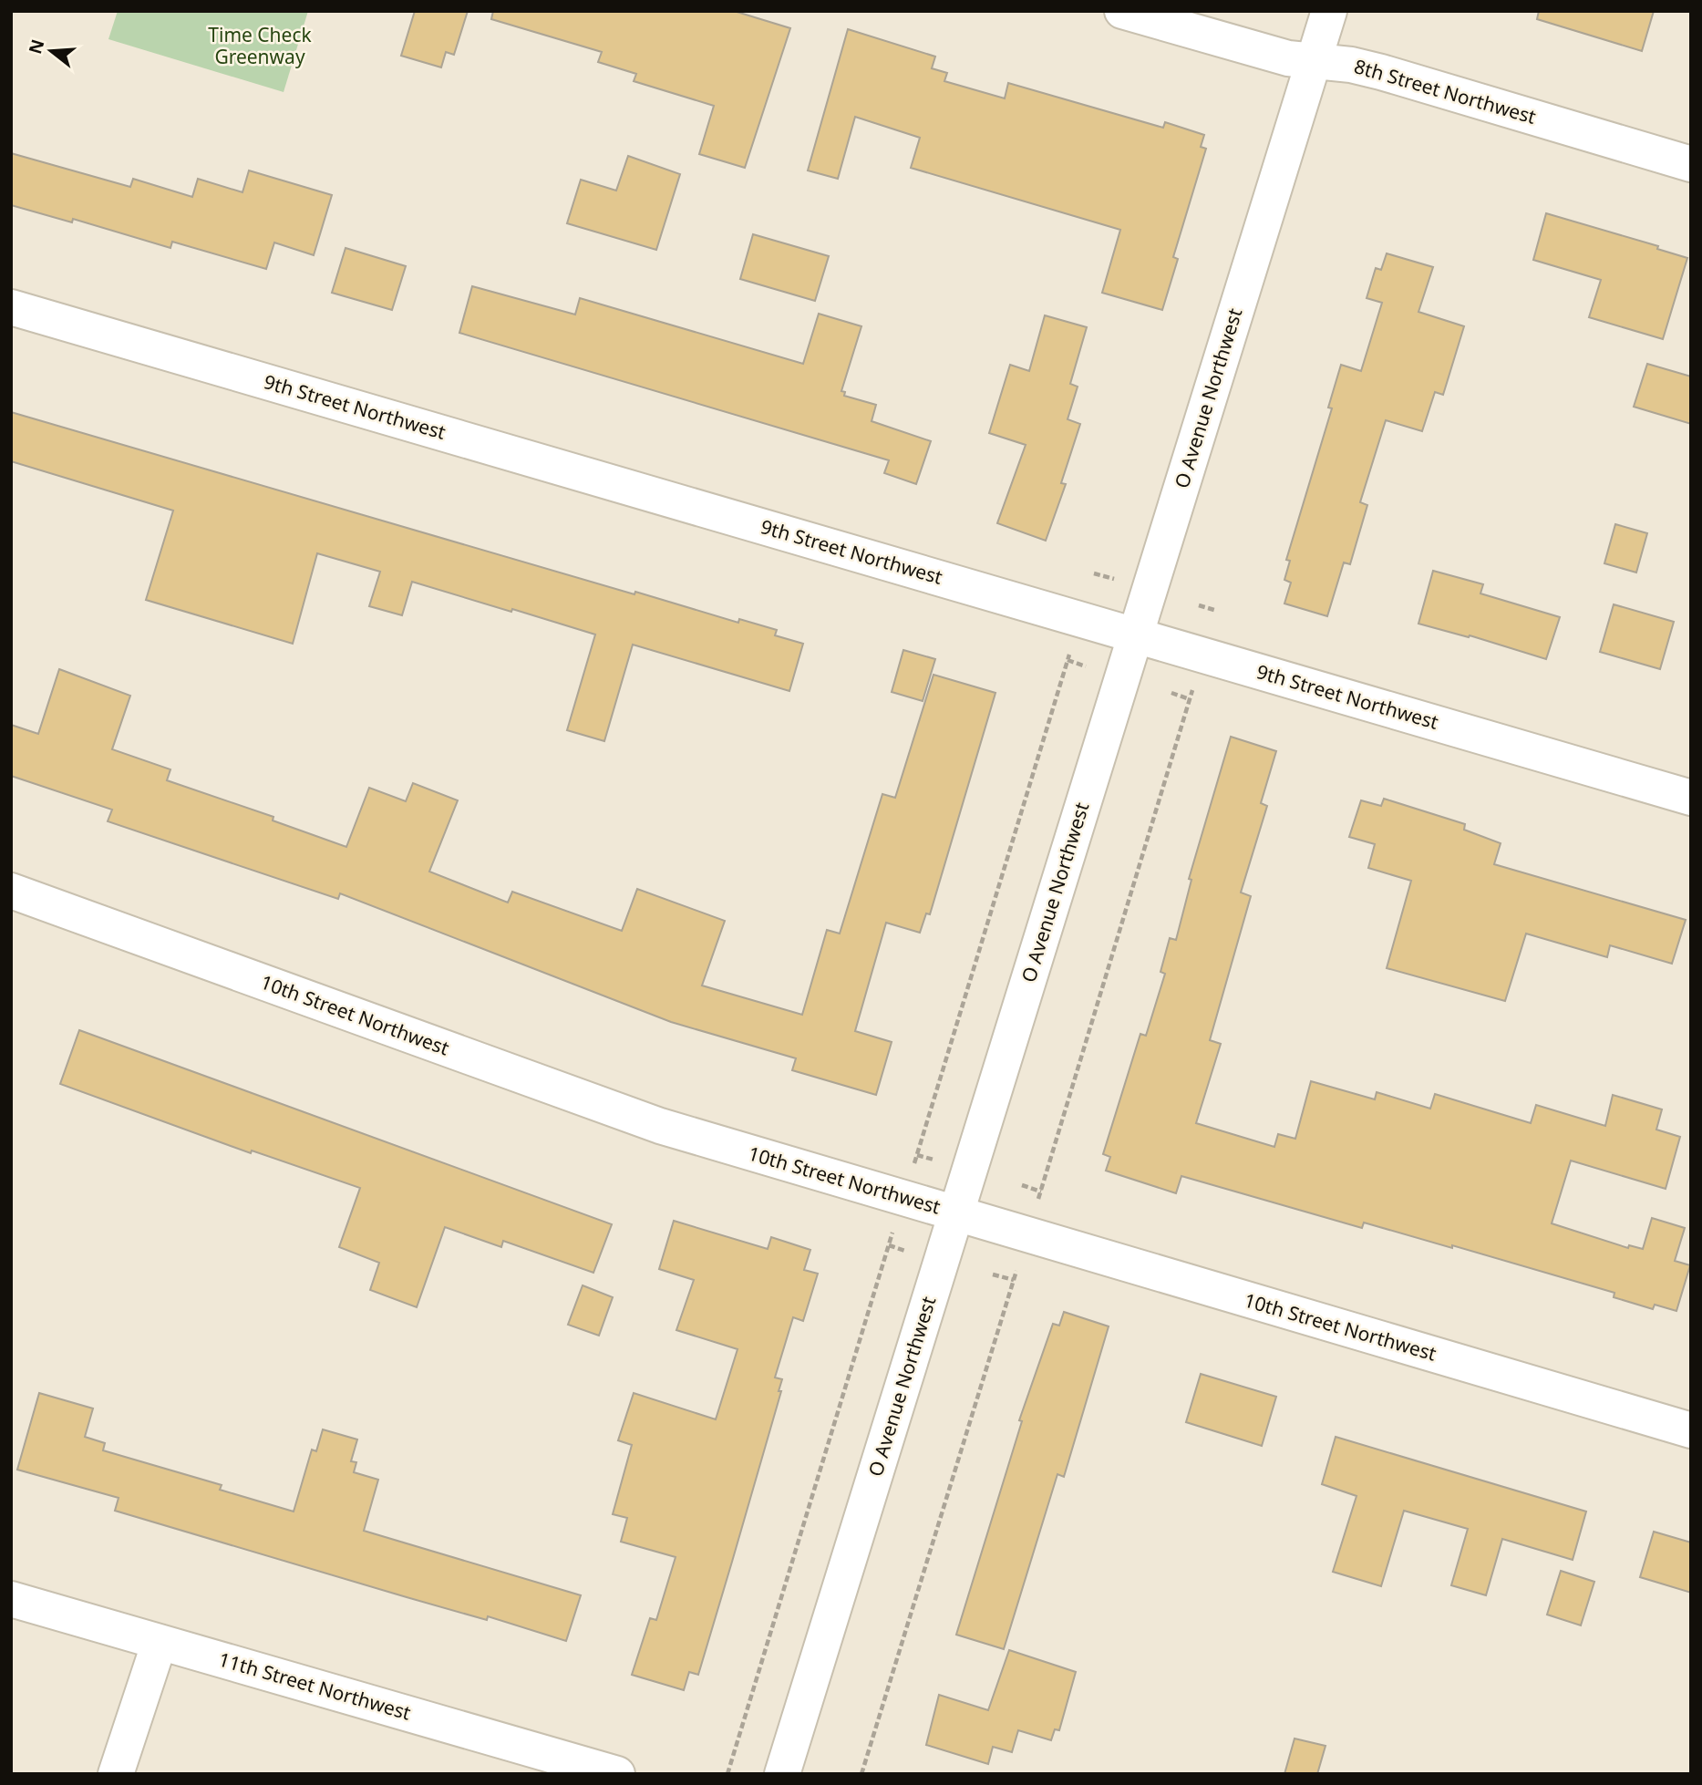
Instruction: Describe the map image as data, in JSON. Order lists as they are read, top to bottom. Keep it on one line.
{"streets":{"street":["8th Street Northwest","O Avenue Northwest","9th Street Northwest","10th Street Northwest","11th Street Northwest"]},"crossings":[["8th Street Northwest","O Avenue Northwest"],["O Avenue Northwest","9th Street Northwest"],["O Avenue Northwest","10th Street Northwest"]],"parks":["Time Check Greenway"],"north":"left"}
